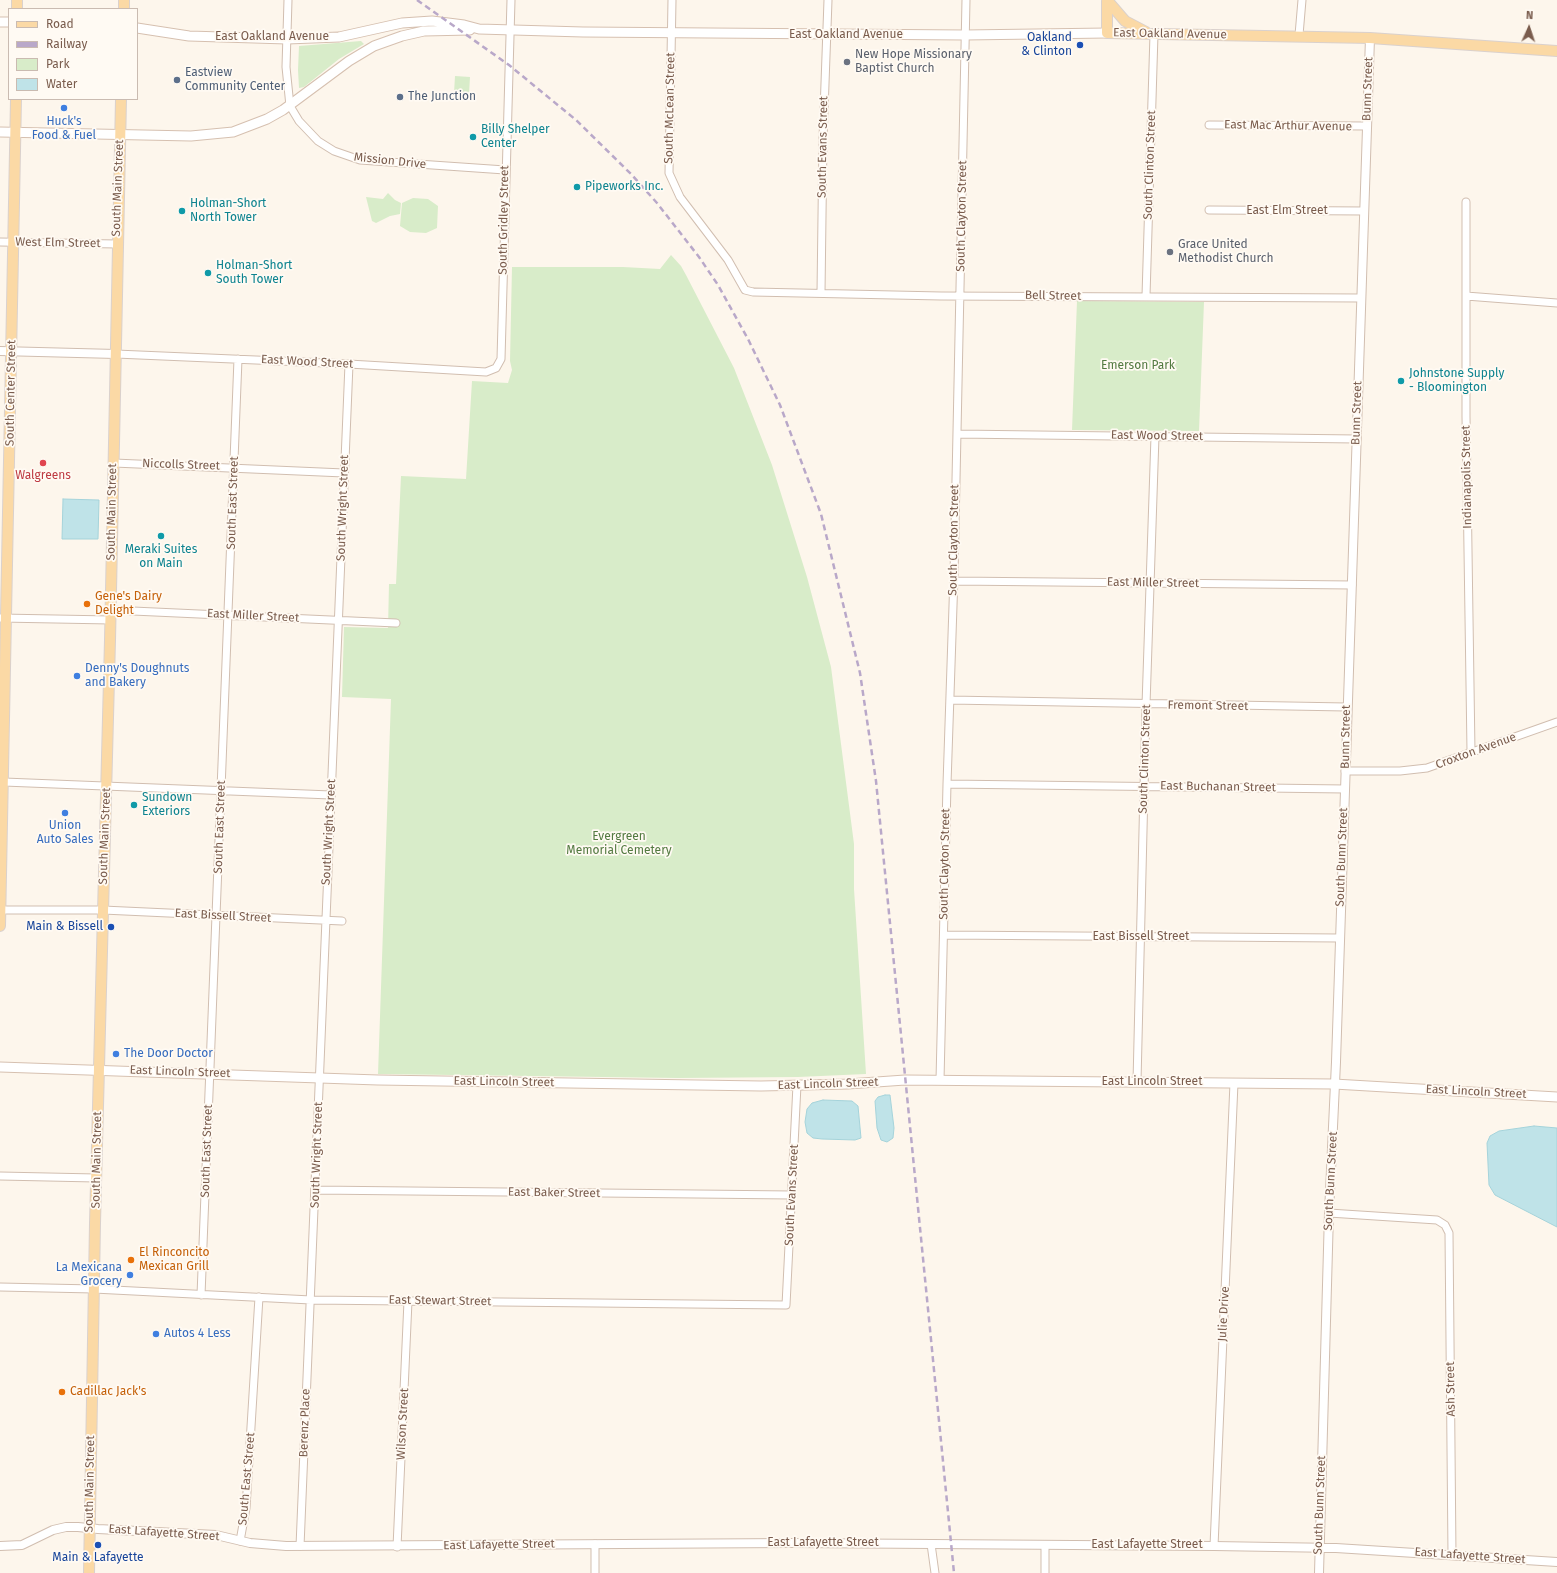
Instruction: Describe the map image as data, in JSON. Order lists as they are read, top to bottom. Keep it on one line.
{"streets":{"main road":["East Oakland Avenue","South Main Street","South Center Street","East Lincoln Street"],"street":["Bunn Street","South McLean Street","East Mac Arthur Avenue","South Evans Street","Mission Drive","South Clinton Street","East Elm Street","South Clayton Street","South Gridley Street","West Elm Street","Bell Street","East Wood Street","Niccolls Street","Indianapolis Street","South East Street","South Wright Street","East Miller Street","Fremont Street","Croxton Avenue","East Buchanan Street","South Bunn Street","East Bissell Street","East Baker Street","East Stewart Street","Julie Drive","Ash Street","Berenz Place","Wilson Street","East Lafayette Street"]},"crossings":[["East Oakland Avenue","Bunn Street"],["East Oakland Avenue","South McLean Street"],["East Oakland Avenue","South Evans Street"],["East Oakland Avenue","Mission Drive"],["East Oakland Avenue","South Clinton Street"],["East Oakland Avenue","South Clayton Street"],["East Oakland Avenue","South Gridley Street"],["Bunn Street","East Mac Arthur Avenue"],["Bunn Street","East Elm Street"],["Bunn Street","Bell Street"],["Bunn Street","East Wood Street"],["Bunn Street","East Miller Street"],["Bunn Street","Fremont Street"],["Bunn Street","Croxton Avenue"],["Bunn Street","East Buchanan Street"],["Bunn Street","South Bunn Street"],["South McLean Street","Bell Street"],["South Evans Street","Bell Street"],["South Evans Street","East Lincoln Street"],["South Evans Street","East Baker Street"],["South Evans Street","East Stewart Street"],["Mission Drive","South Gridley Street"],["South Clinton Street","Bell Street"],["South Clinton Street","East Wood Street"],["South Clinton Street","East Miller Street"],["South Clinton Street","Fremont Street"],["South Clinton Street","East Buchanan Street"],["South Clinton Street","East Bissell Street"],["South Clinton Street","East Lincoln Street"],["South Main Street","West Elm Street"],["South Main Street","East Wood Street"],["South Main Street","Niccolls Street"],["South Main Street","East Miller Street"],["South Main Street","East Bissell Street"],["South Main Street","East Lincoln Street"],["South Main Street","East Stewart Street"],["South Main Street","East Lafayette Street"],["South Clayton Street","Bell Street"],["South Clayton Street","East Wood Street"],["South Clayton Street","East Miller Street"],["South Clayton Street","Fremont Street"],["South Clayton Street","East Buchanan Street"],["South Clayton Street","East Bissell Street"],["South Clayton Street","East Lincoln Street"],["South Gridley Street","East Wood Street"],["West Elm Street","South Center Street"],["East Wood Street","South East Street"],["East Wood Street","South Wright Street"],["South Center Street","East Miller Street"],["South Center Street","East Bissell Street"],["Niccolls Street","South East Street"],["Niccolls Street","South Wright Street"],["Indianapolis Street","Croxton Avenue"],["South East Street","East Miller Street"],["South East Street","East Bissell Street"],["South East Street","East Lincoln Street"],["South East Street","East Stewart Street"],["South East Street","East Lafayette Street"],["South Wright Street","East Miller Street"],["South Wright Street","East Bissell Street"],["South Wright Street","East Lincoln Street"],["South Wright Street","East Baker Street"],["South Wright Street","East Stewart Street"],["South Wright Street","Berenz Place"],["East Buchanan Street","South Bunn Street"],["South Bunn Street","East Bissell Street"],["South Bunn Street","East Lincoln Street"],["South Bunn Street","Ash Street"],["South Bunn Street","East Lafayette Street"],["East Lincoln Street","Julie Drive"],["East Stewart Street","Berenz Place"],["East Stewart Street","Wilson Street"],["Julie Drive","East Lafayette Street"],["Ash Street","East Lafayette Street"],["Berenz Place","East Lafayette Street"],["Wilson Street","East Lafayette Street"]],"parks":["Emerson Park","Evergreen Memorial Cemetery"],"places":["Oakland & Clinton","New Hope Missionary Baptist Church","Eastview Community Center","The Junction","Huck's Food & Fuel","Billy Shelper Center","Pipeworks Inc.","Holman-Short North Tower","Grace United Methodist Church","Holman-Short South Tower","Johnstone Supply - Bloomington","Walgreens","Meraki Suites on Main","Gene's Dairy Delight","Denny's Doughnuts and Bakery","Sundown Exteriors","Union Auto Sales","Main & Bissell","The Door Doctor","El Rinconcito Mexican Grill","La Mexicana Grocery","Autos 4 Less","Cadillac Jack's","Main & Lafayette"],"legend":["Road","Railway","Park","Water"],"north":"top"}
